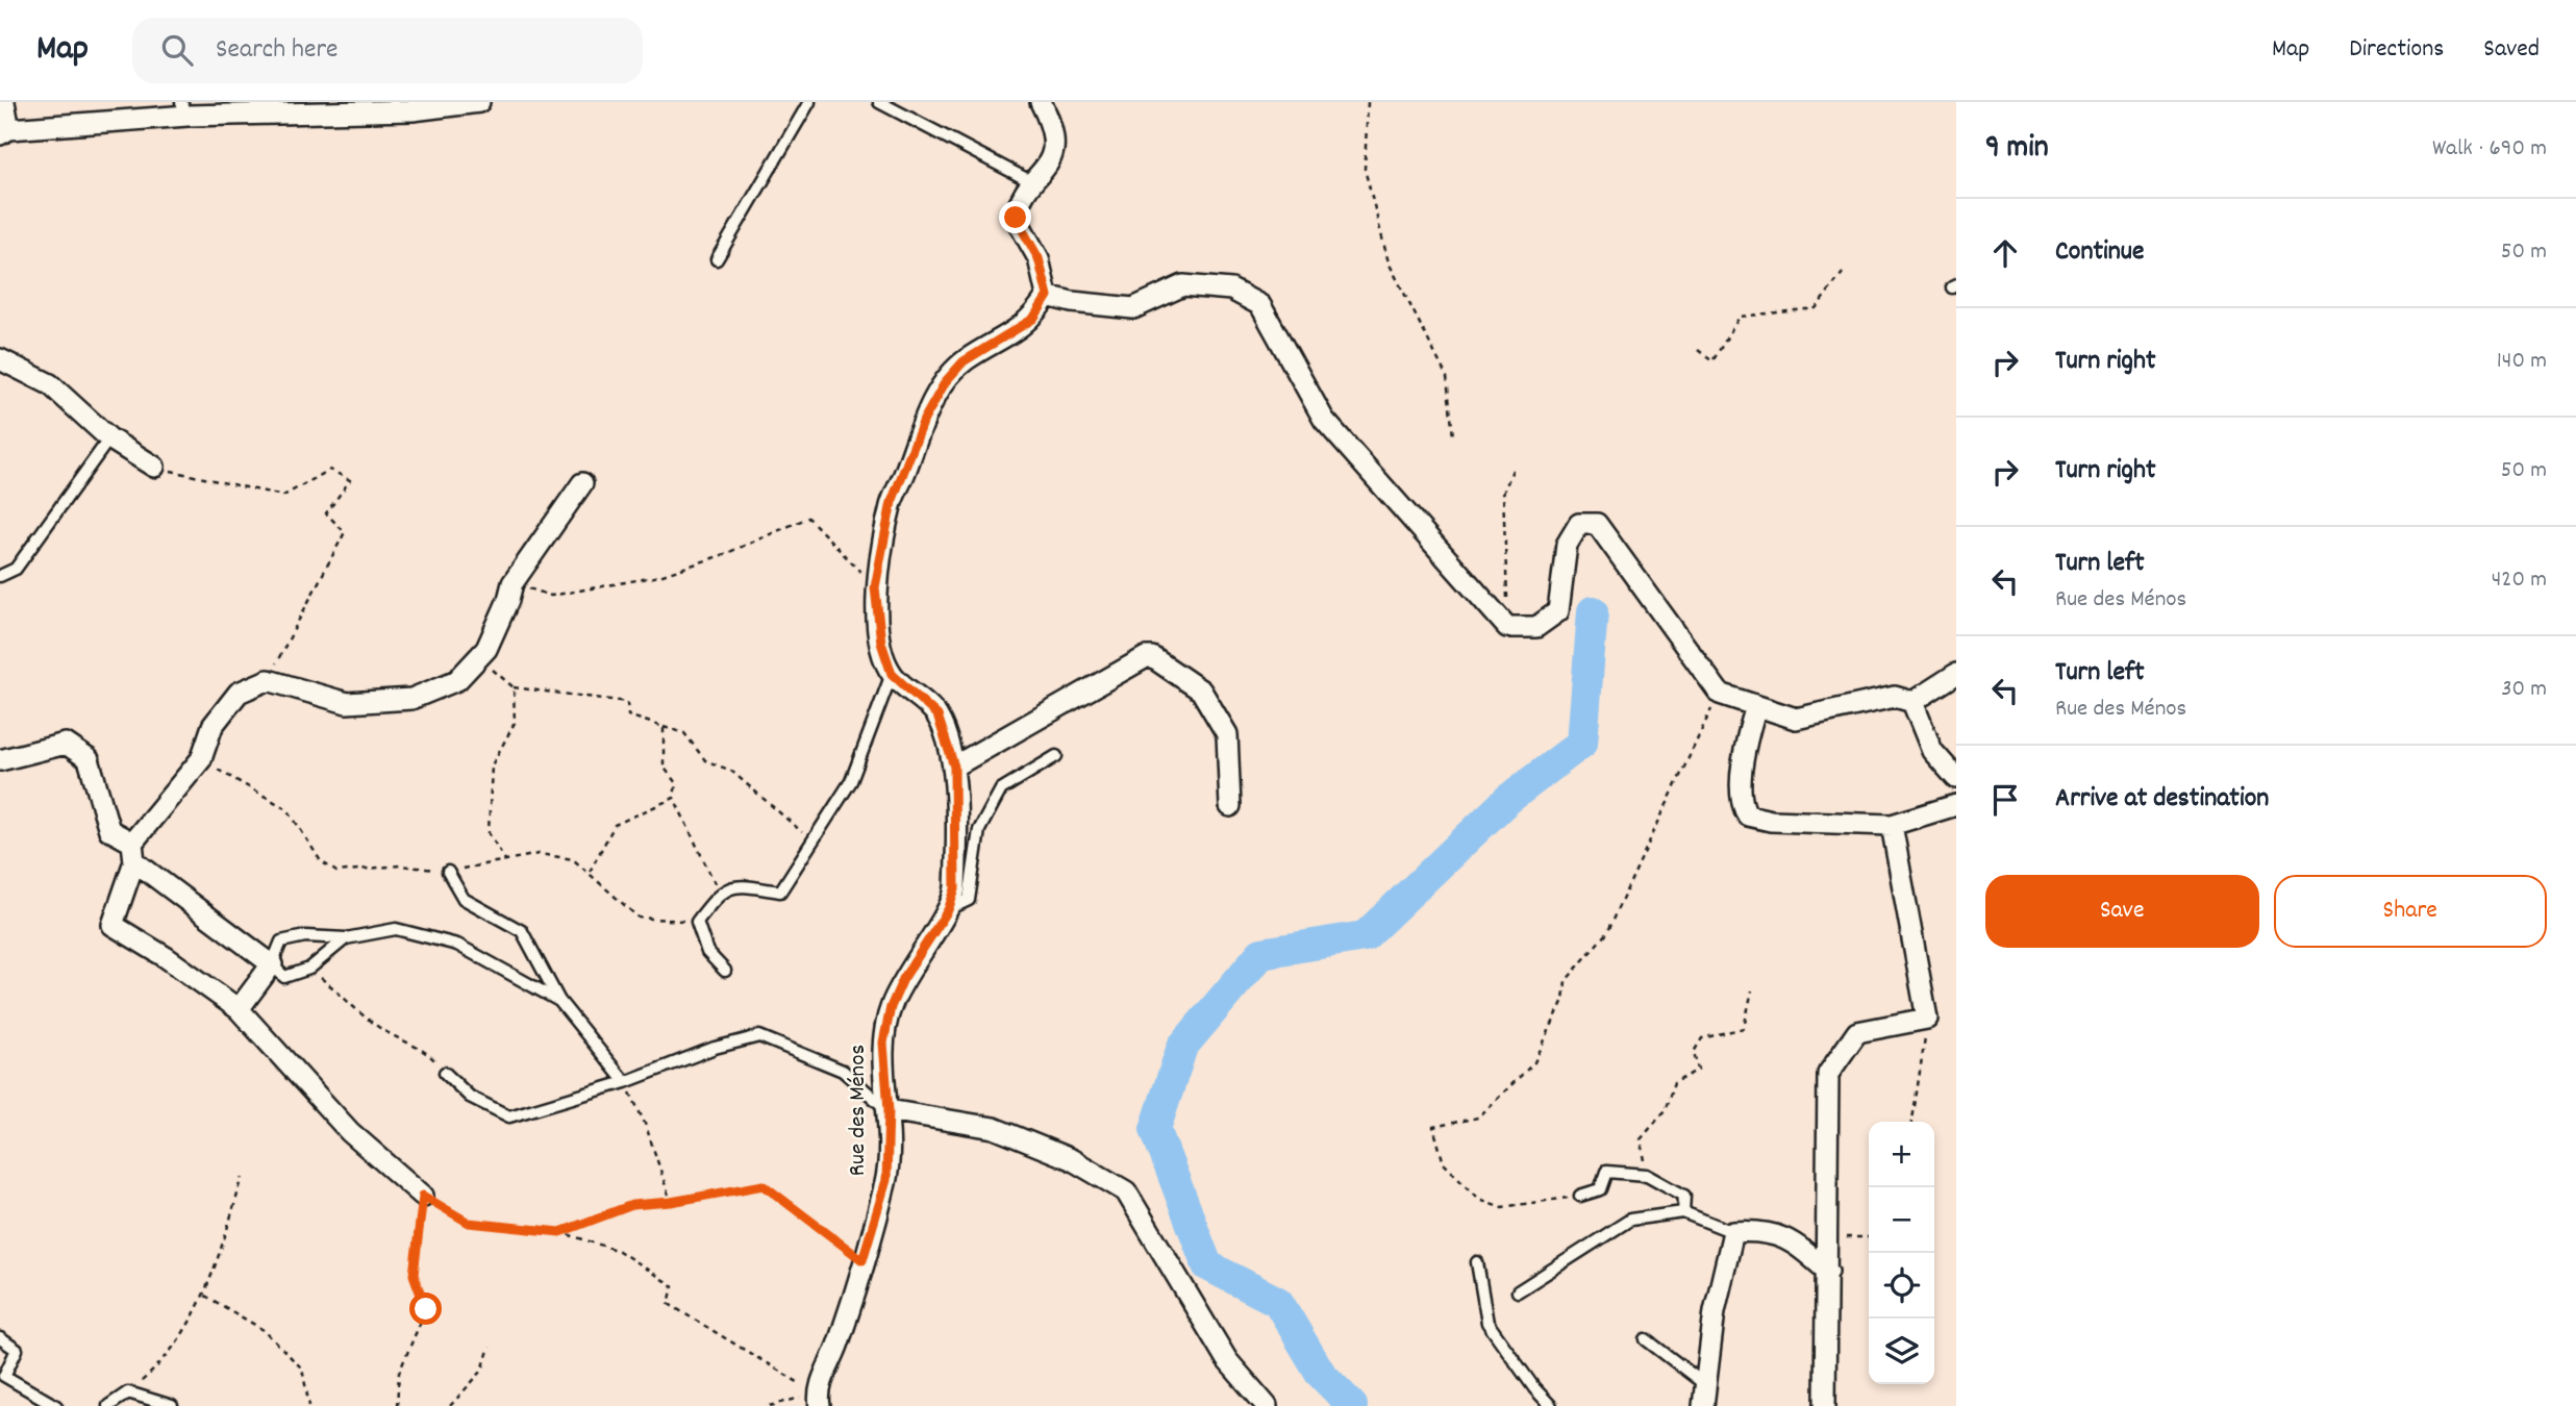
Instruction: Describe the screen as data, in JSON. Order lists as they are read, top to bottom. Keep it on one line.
{"streets":{"street":["Rue des Ménos"]},"page":{"header":"Map","search":"Search here","nav":["Map","Directions","Saved"],"heading":["9 min","Walk · 690 m"],"list":[["Continue","50 m"],["Turn right","140 m"],["Turn right","50 m"],["Turn left","Rue des Ménos","420 m"],["Turn left","Rue des Ménos","30 m"],"Arrive at destination"],"buttons":["Save","Share"],"map_buttons":["+","−"]}}
